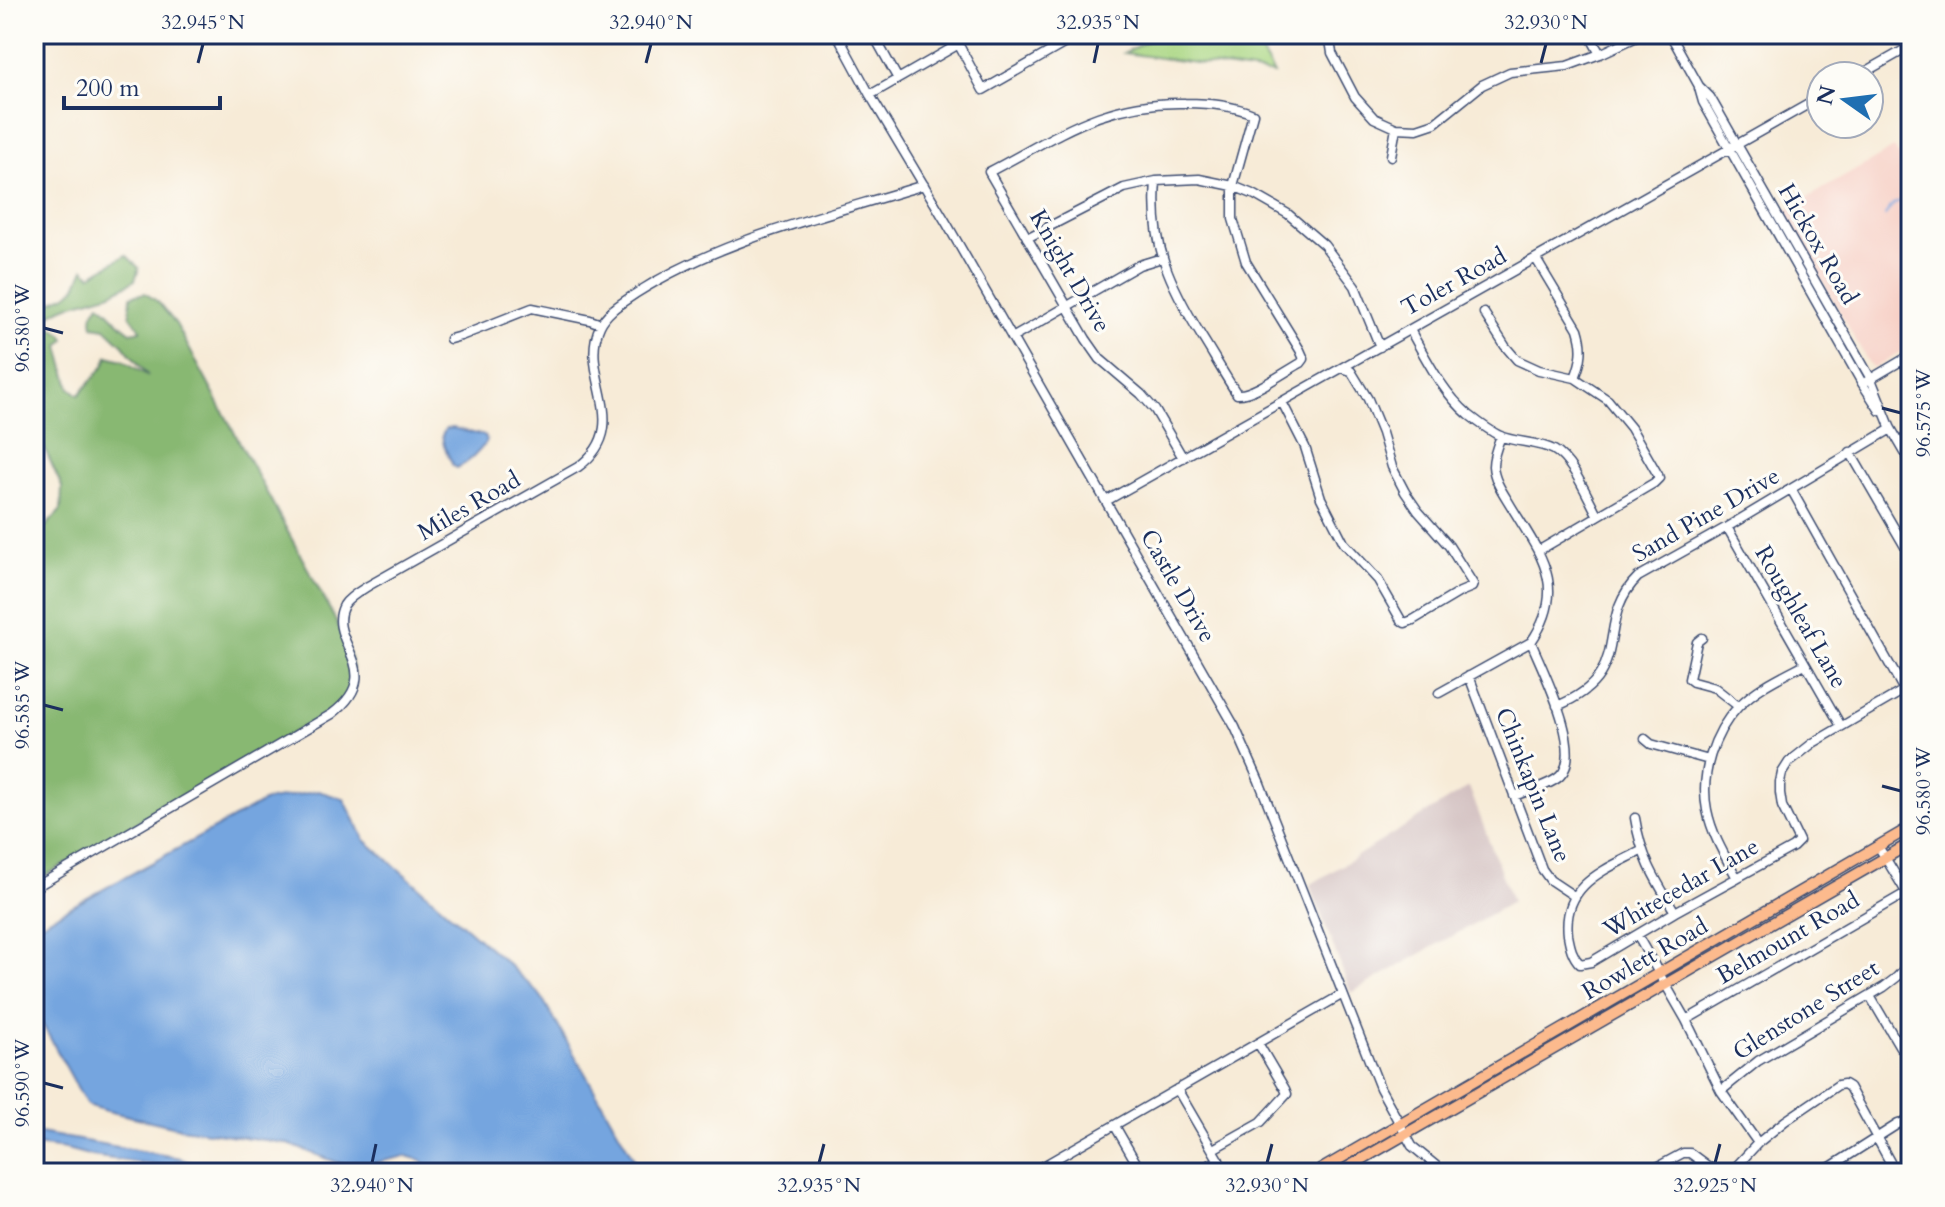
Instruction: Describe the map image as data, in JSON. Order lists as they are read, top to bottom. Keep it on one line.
{"streets":{"main road":["Rowlett Road"],"street":["Hickox Road","Knight Drive","Toler Road","Miles Road","Sand Pine Drive","Castle Drive","Roughleaf Lane","Chinkapin Lane","Whitecedar Lane","Belmount Road","Glenstone Street"]},"crossings":[["Hickox Road","Toler Road"],["Hickox Road","Sand Pine Drive"],["Knight Drive","Toler Road"],["Toler Road","Castle Drive"],["Sand Pine Drive","Roughleaf Lane"],["Castle Drive","Rowlett Road"],["Roughleaf Lane","Whitecedar Lane"],["Chinkapin Lane","Whitecedar Lane"]],"scale_bar":"200 m","north":"left","coordinates":["32.945°N","32.940°N","32.935°N","32.930°N","96.580°W","96.575°W","96.585°W","96.590°W","32.925°N"]}
